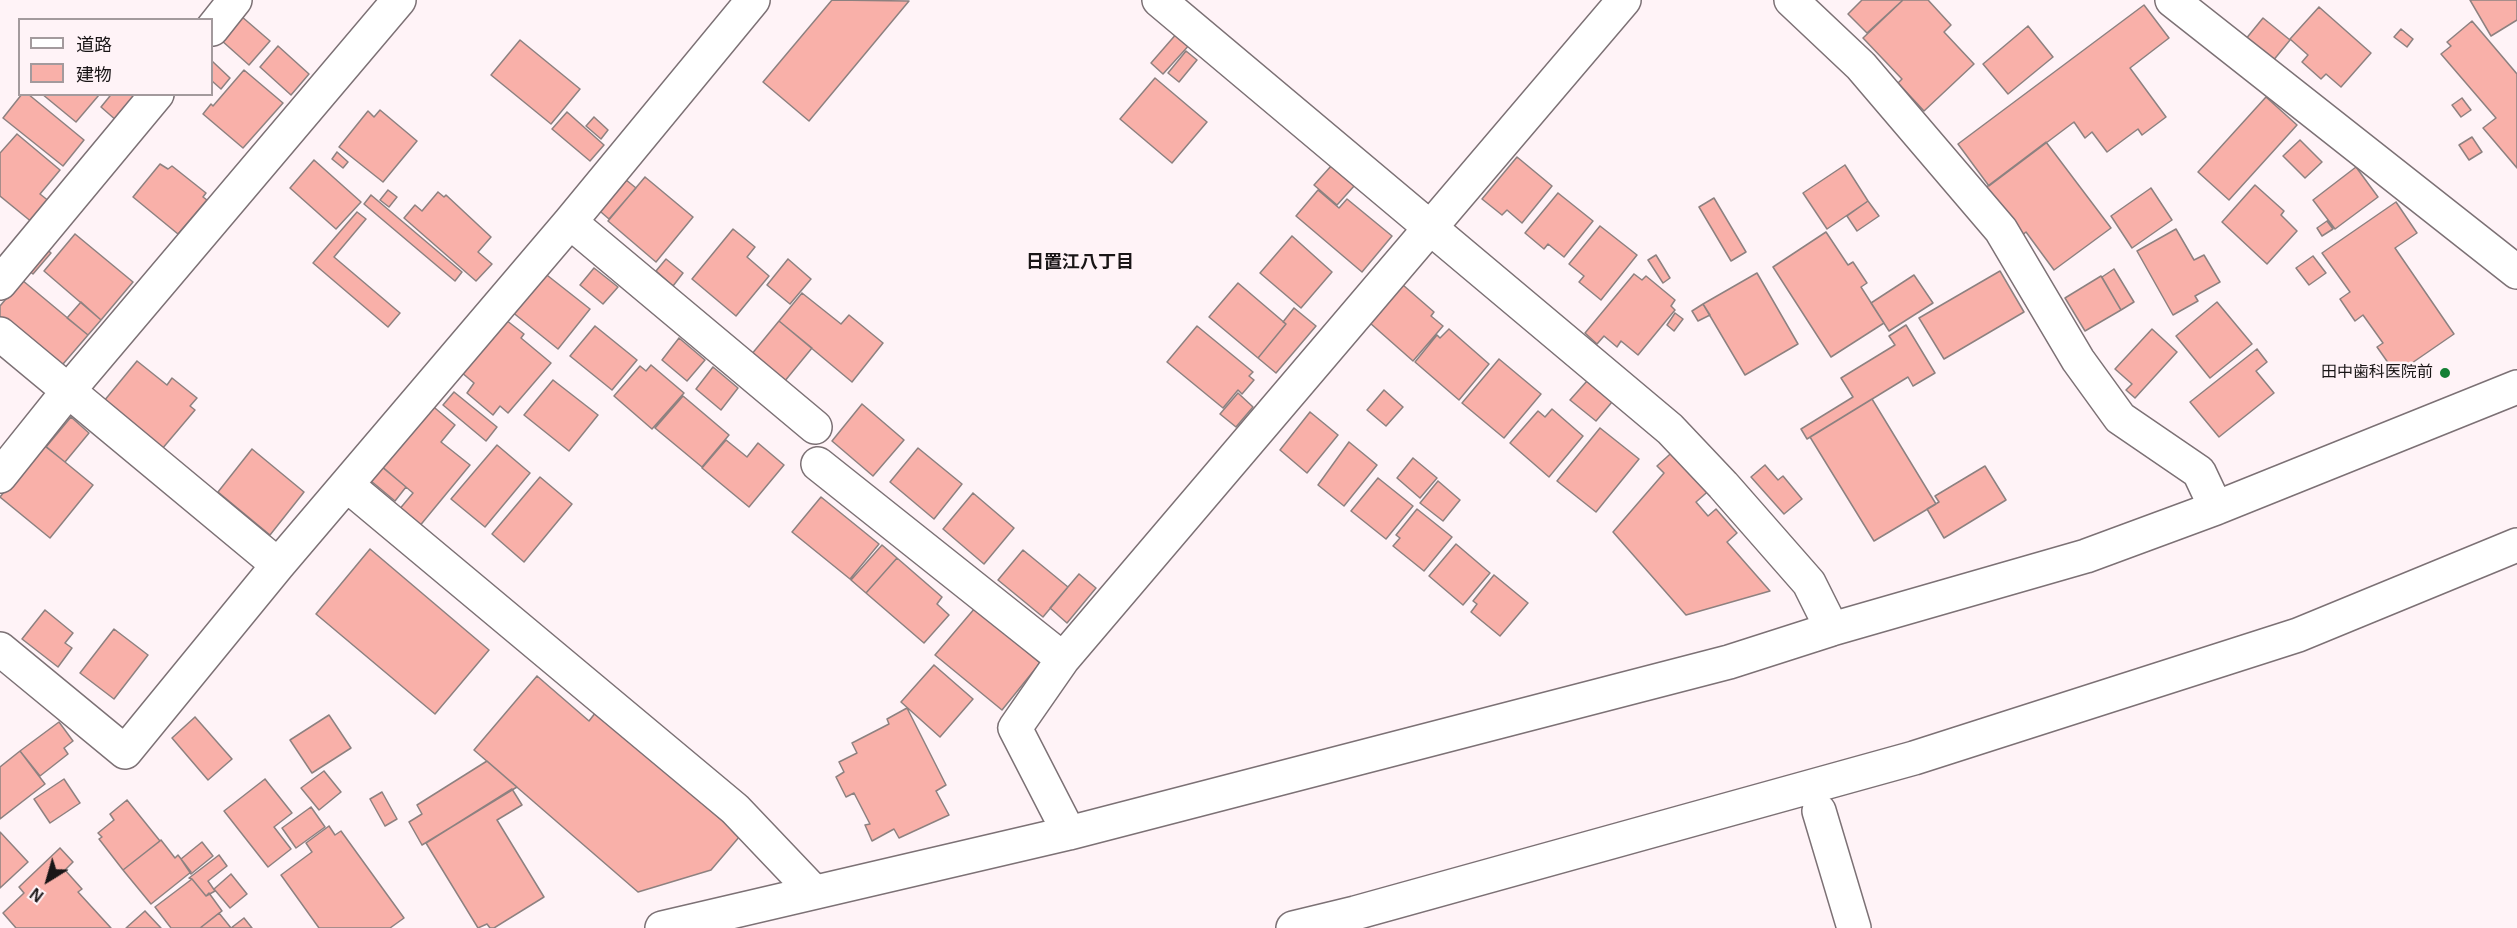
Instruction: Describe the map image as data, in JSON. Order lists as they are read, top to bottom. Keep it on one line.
{"districts":["日置江八丁目"],"places":["田中歯科医院前"],"legend":["道路","建物"],"north":"bottom left"}
